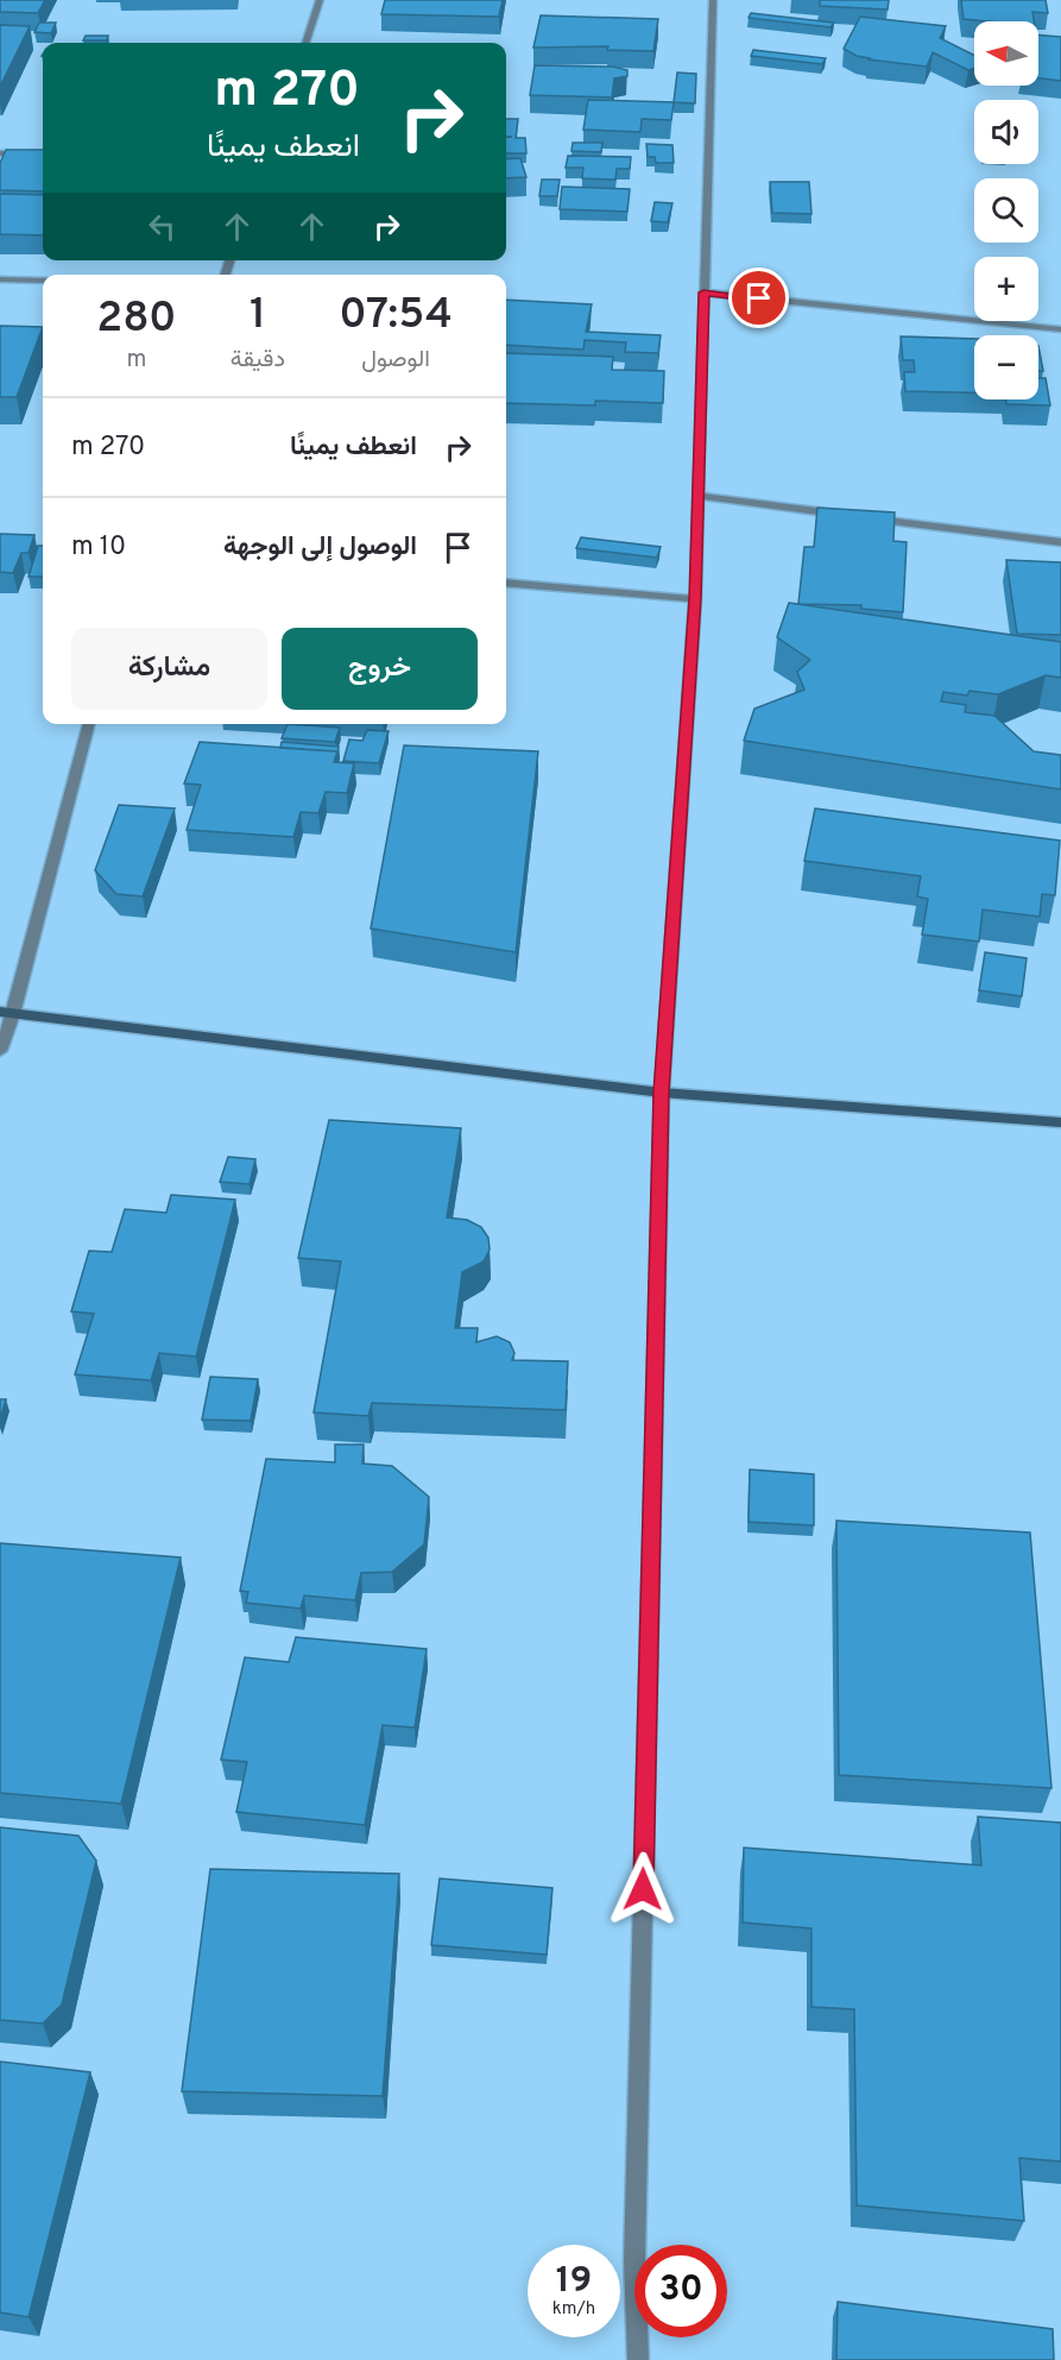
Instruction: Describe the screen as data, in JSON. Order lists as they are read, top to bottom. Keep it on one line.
{"north":"left","page":{"map_buttons":["+","−"],"turn":["270 m","انعطف يمينًا"],"eta":["07:54","الوصول","1","دقيقة","280","m"],"list":[{"name":"انعطف يمينًا","value":"270 m"},{"name":"الوصول إلى الوجهة","value":"10 m"}],"buttons":["خروج","مشاركة"],"speed":"19 km/h","limit":"30"}}
